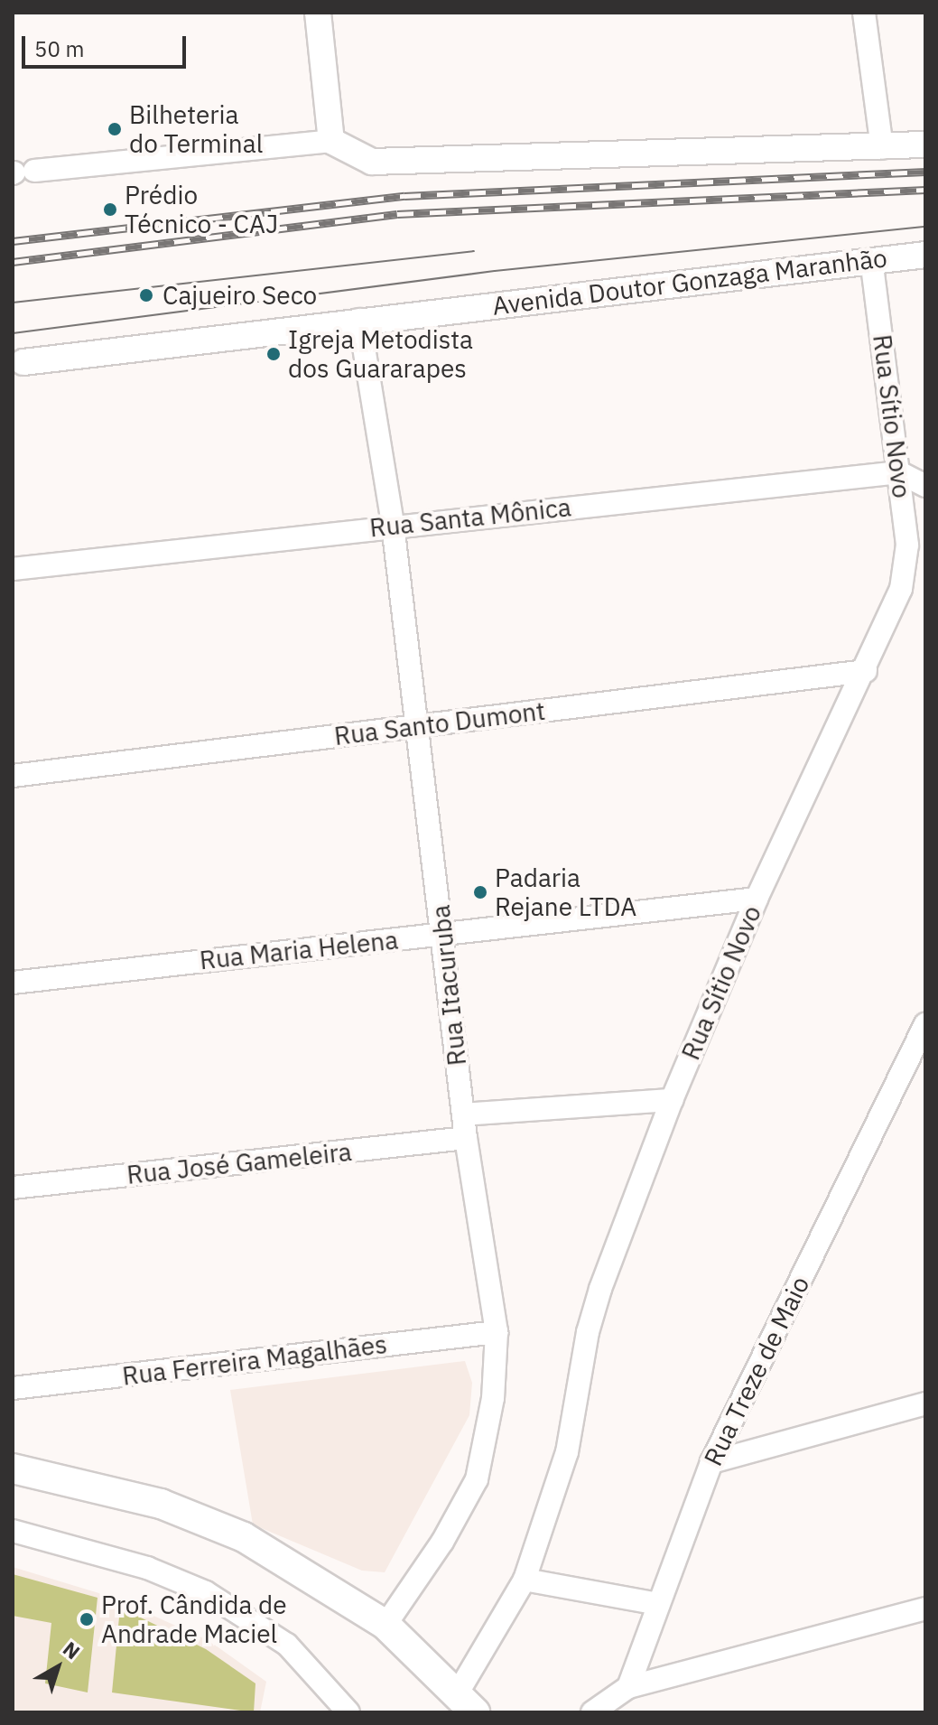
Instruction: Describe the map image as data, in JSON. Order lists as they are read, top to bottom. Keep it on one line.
{"streets":{"street":["Avenida Doutor Gonzaga Maranhão","Rua Sítio Novo","Rua Santa Mônica","Rua Santo Dumont","Rua Maria Helena","Rua Itacuruba","Rua José Gameleira","Rua Ferreira Magalhães","Rua Treze de Maio"]},"crossings":[["Avenida Doutor Gonzaga Maranhão","Rua Sítio Novo"],["Avenida Doutor Gonzaga Maranhão","Rua Itacuruba"],["Rua Sítio Novo","Rua Santa Mônica"],["Rua Sítio Novo","Rua Santo Dumont"],["Rua Sítio Novo","Rua Maria Helena"],["Rua Santa Mônica","Rua Itacuruba"],["Rua Santo Dumont","Rua Itacuruba"],["Rua Maria Helena","Rua Itacuruba"],["Rua Itacuruba","Rua José Gameleira"],["Rua Itacuruba","Rua Ferreira Magalhães"]],"places":["Bilheteria do Terminal","Prédio Técnico - CAJ","Cajueiro Seco","Igreja Metodista dos Guararapes","Padaria Rejane LTDA","Prof. Cândida de Andrade Maciel"],"scale_bar":"50 m","north":"top right"}
